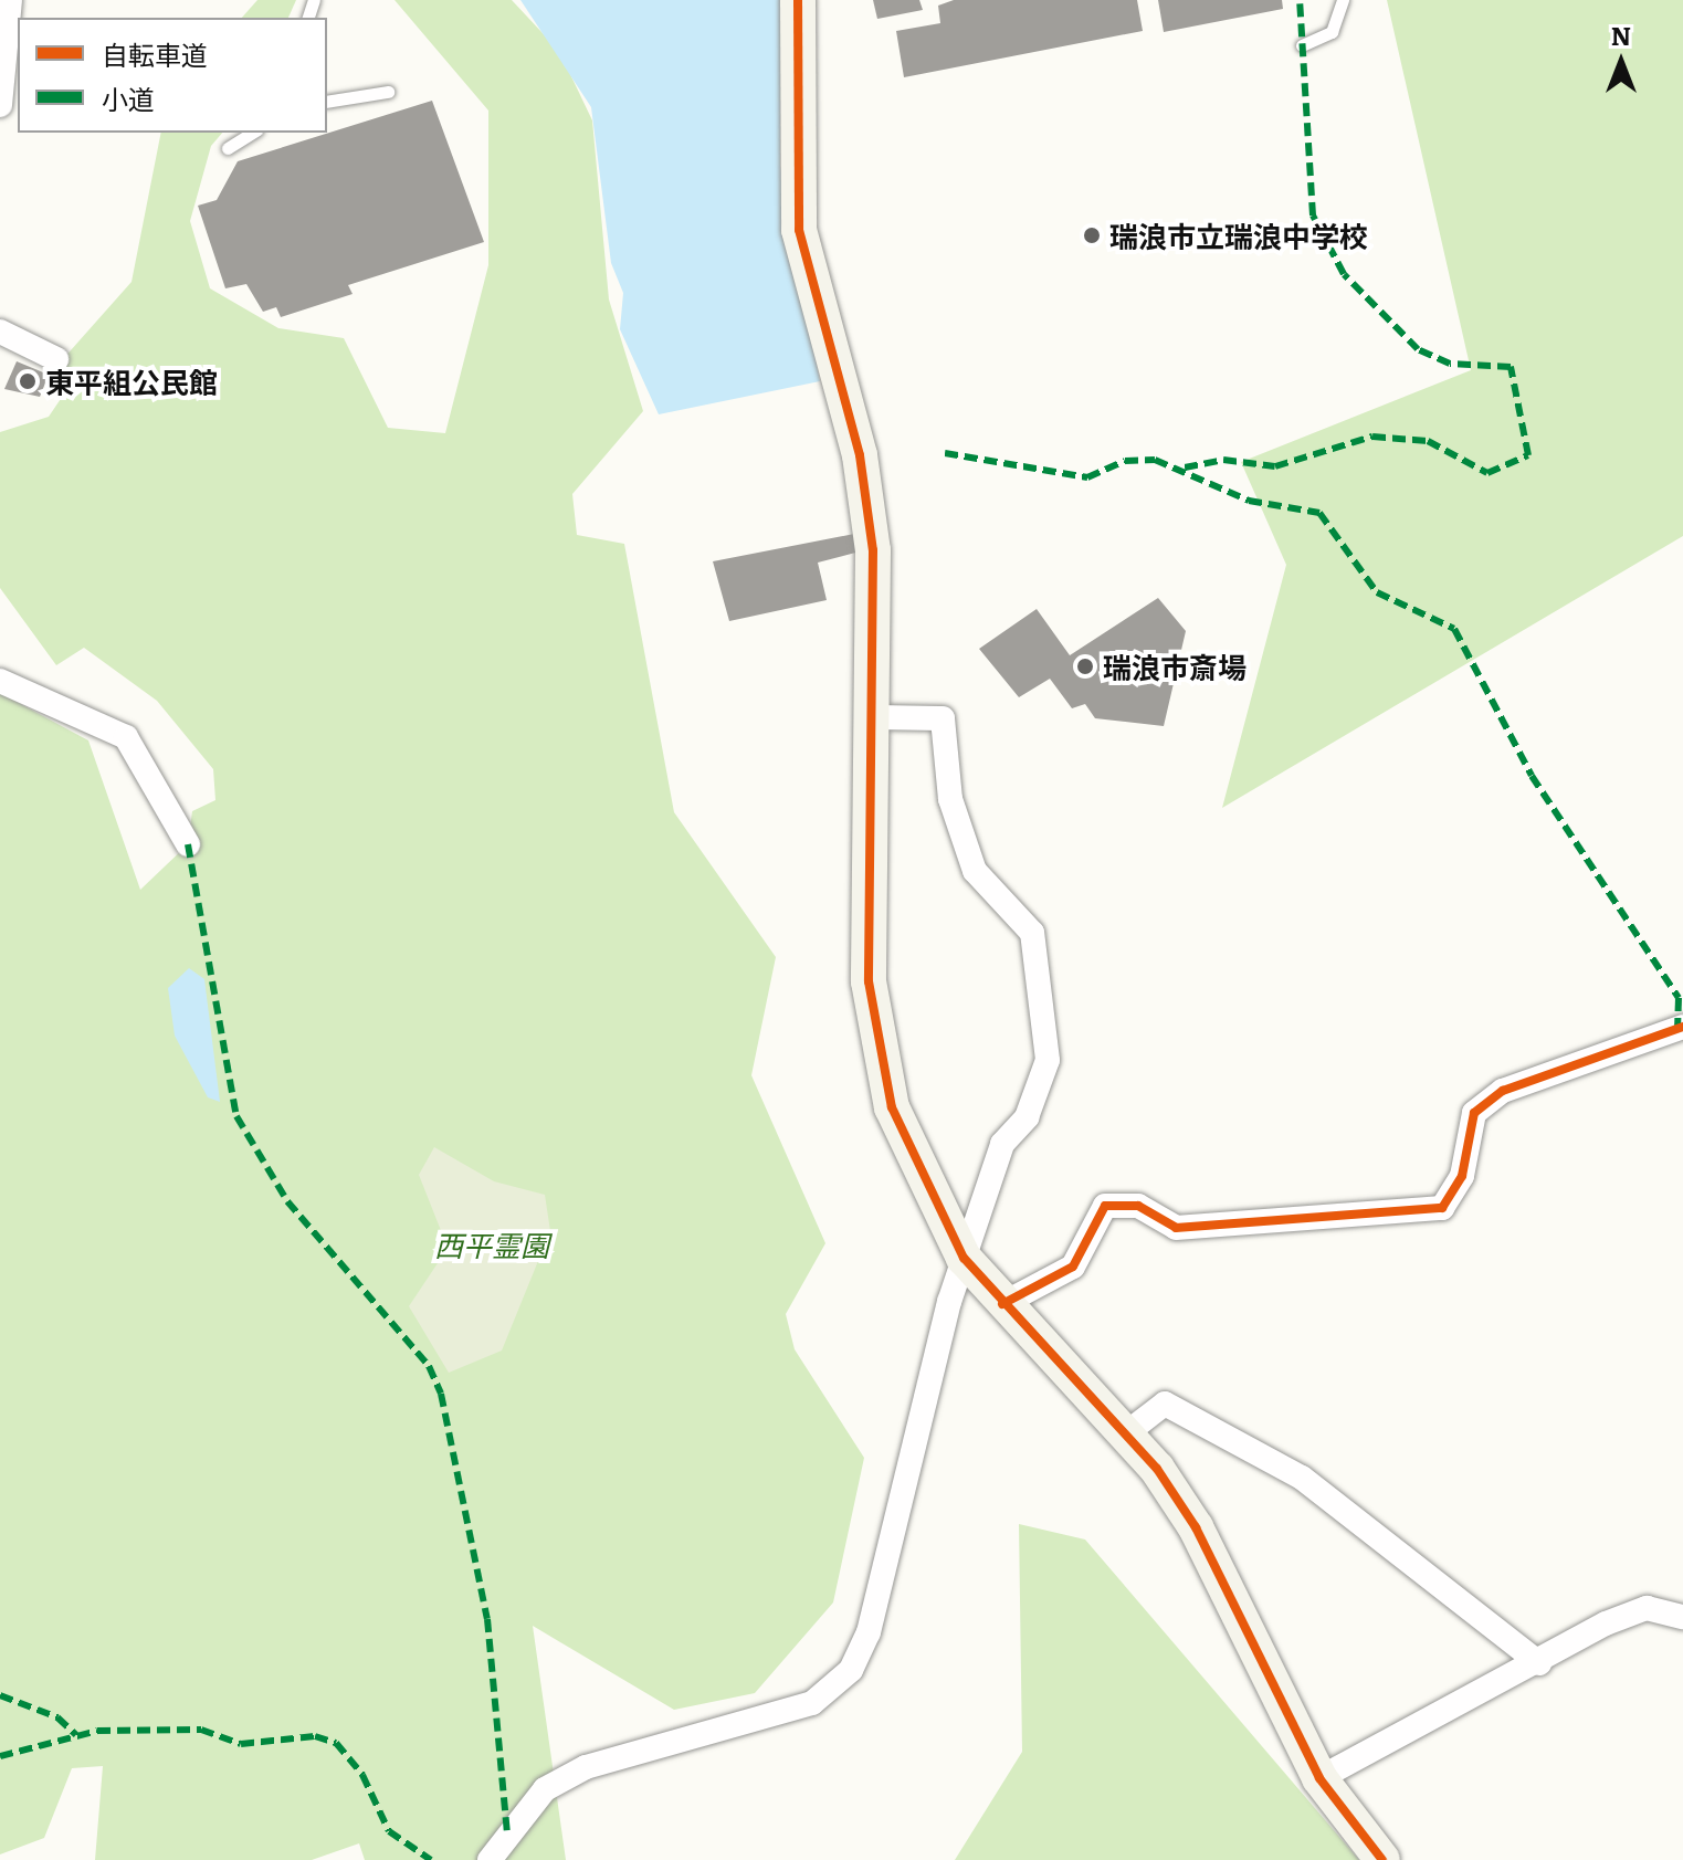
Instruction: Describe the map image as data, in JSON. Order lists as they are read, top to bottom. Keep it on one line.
{"parks":["西平霊園"],"places":["瑞浪市立瑞浪中学校","東平組公民館","瑞浪市斎場"],"legend":["自転車道","小道"],"north":"top"}
